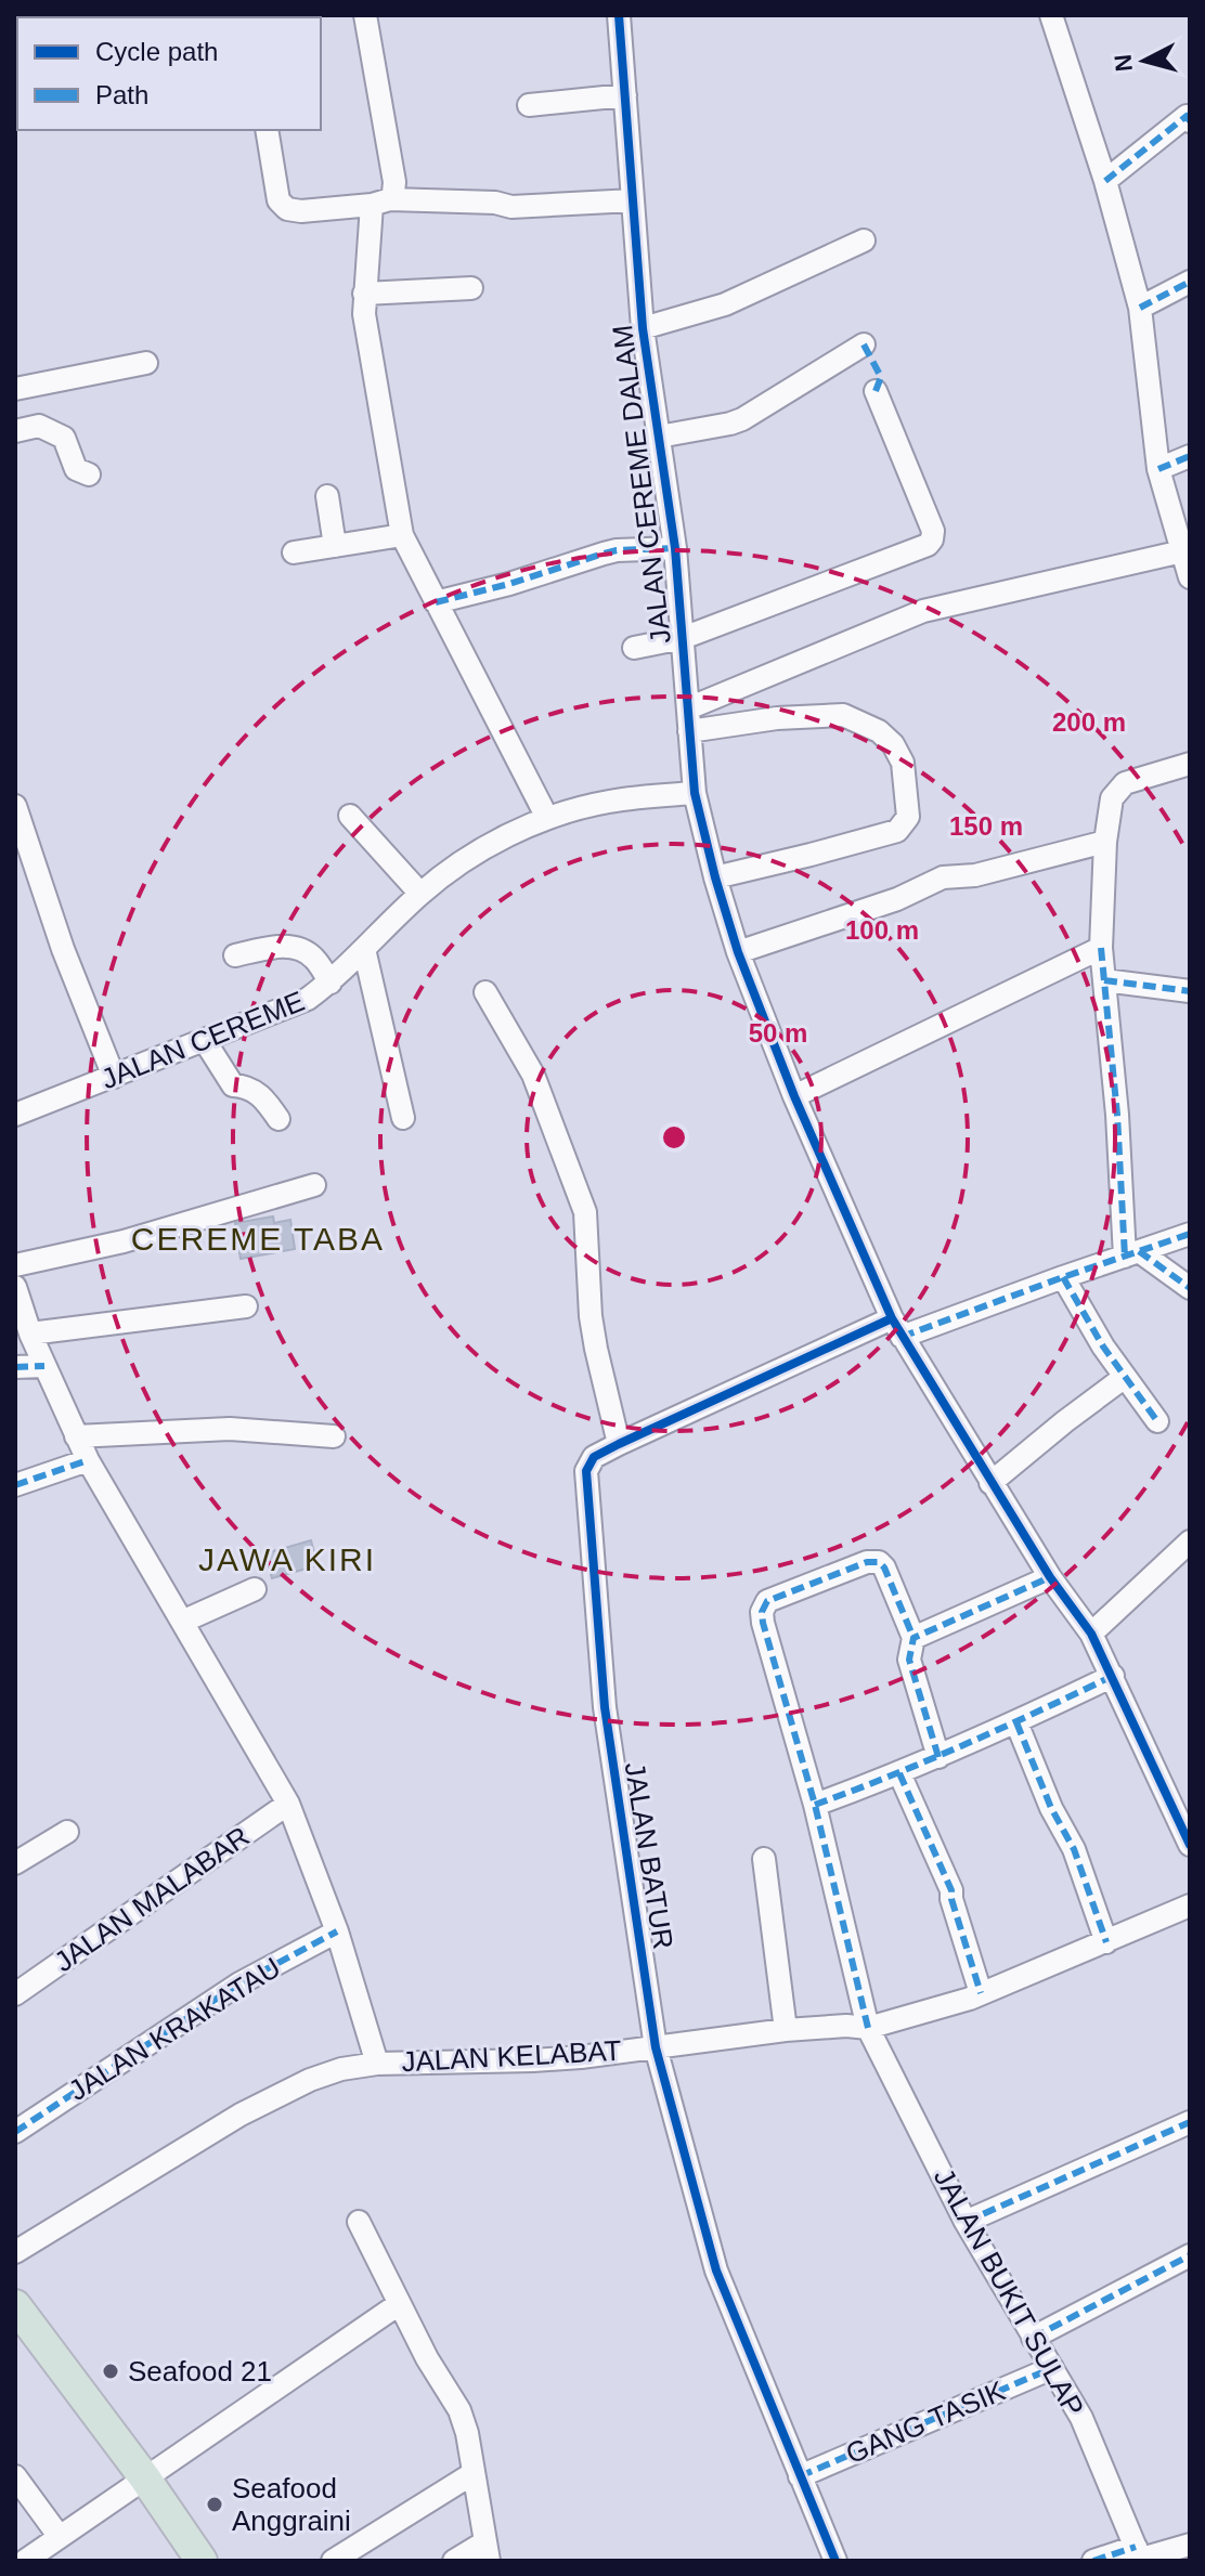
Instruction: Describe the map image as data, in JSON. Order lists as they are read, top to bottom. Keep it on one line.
{"streets":{"street":["JALAN CEREME DALAM","JALAN CEREME","JALAN BATUR","JALAN MALABAR","JALAN KRAKATAU","JALAN KELABAT","JALAN BUKIT SULAP","GANG TASIK"]},"crossings":[["JALAN CEREME DALAM","JALAN CEREME"],["JALAN CEREME DALAM","JALAN BATUR"],["JALAN BATUR","JALAN KELABAT"],["JALAN BATUR","GANG TASIK"],["JALAN KELABAT","JALAN BUKIT SULAP"],["JALAN BUKIT SULAP","GANG TASIK"]],"districts":["CEREME TABA","JAWA KIRI"],"places":["Seafood 21","Seafood Anggraini"],"legend":["Cycle path","Path"],"north":"left","rings":["200 m","150 m","100 m","50 m"]}
